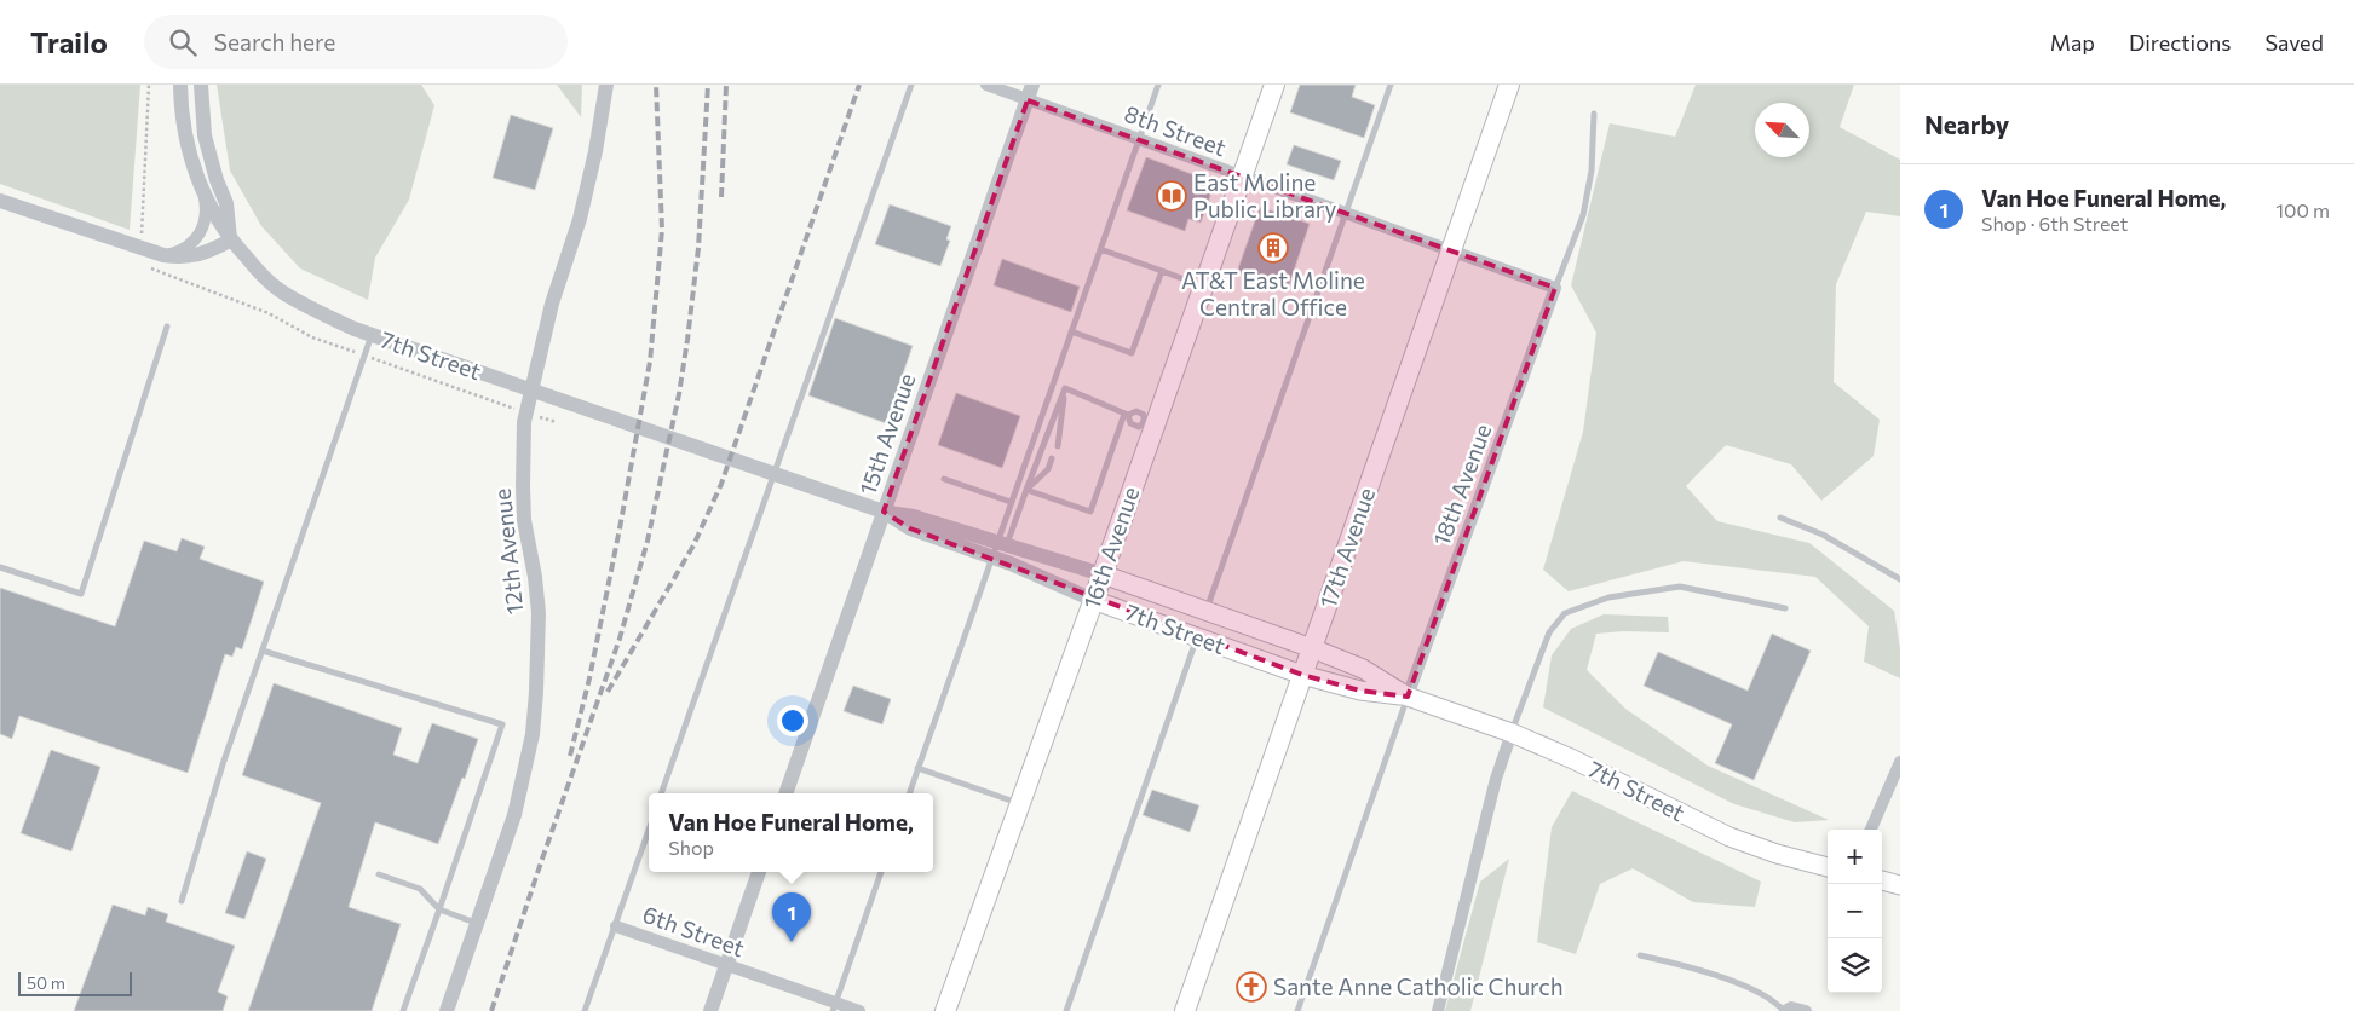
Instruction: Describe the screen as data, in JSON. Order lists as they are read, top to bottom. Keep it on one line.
{"streets":{"main road":["7th Street","16th Avenue","17th Avenue"],"street":["8th Street","15th Avenue","18th Avenue","12th Avenue","6th Street"]},"crossings":[["8th Street","15th Avenue"],["8th Street","18th Avenue"],["8th Street","16th Avenue"],["8th Street","17th Avenue"],["7th Street","15th Avenue"],["7th Street","18th Avenue"],["7th Street","16th Avenue"],["7th Street","17th Avenue"],["7th Street","12th Avenue"]],"places":{"library":["East Moline Public Library"],"building":["AT&T East Moline Central Office"],"church":["Sante Anne Catholic Church"]},"scale_bar":"50 m","north":"top left","page":{"header":"Trailo","search":"Search here","nav":["Map","Directions","Saved"],"heading":"Nearby","list":[{"mark":"1","name":"Van Hoe Funeral Home,","note":"Shop · 6th Street","value":"100 m"}],"popup":["Van Hoe Funeral Home,","Shop"],"map_buttons":["+","−"],"pins":"1","scale":"50 m"}}
